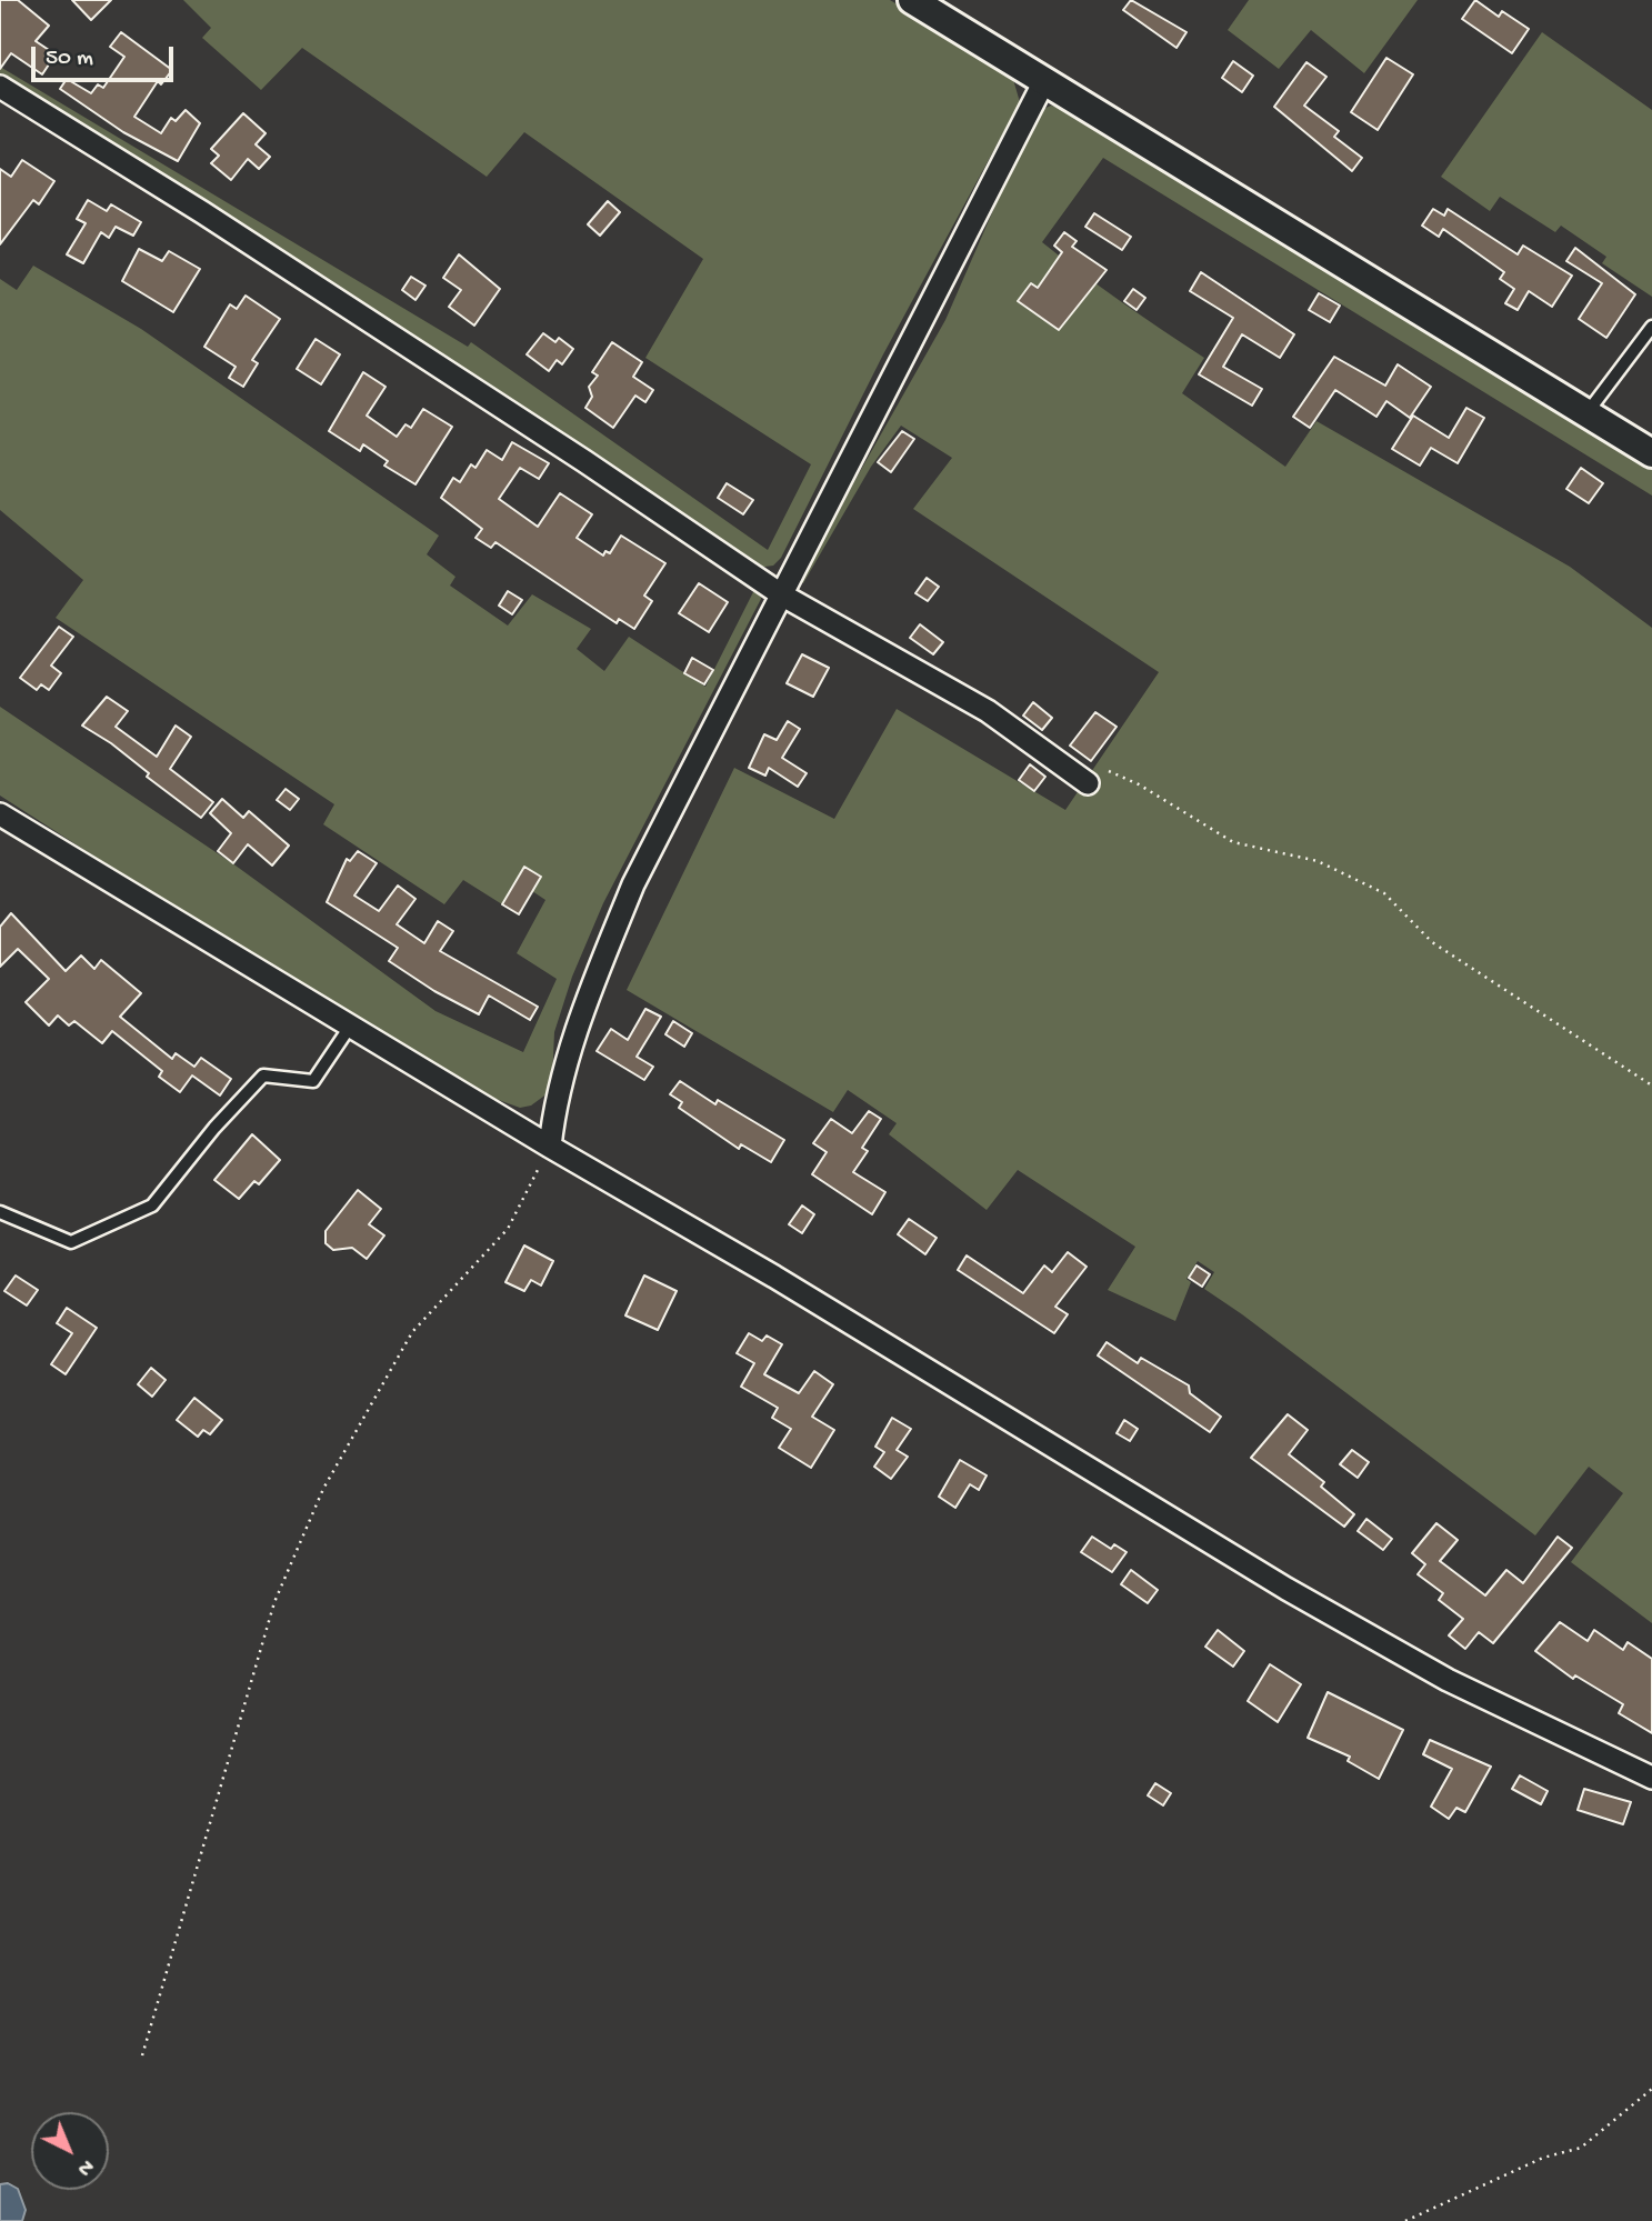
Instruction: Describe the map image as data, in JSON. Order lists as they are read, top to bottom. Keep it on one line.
{"scale_bar":"50 m","north":"bottom right"}
